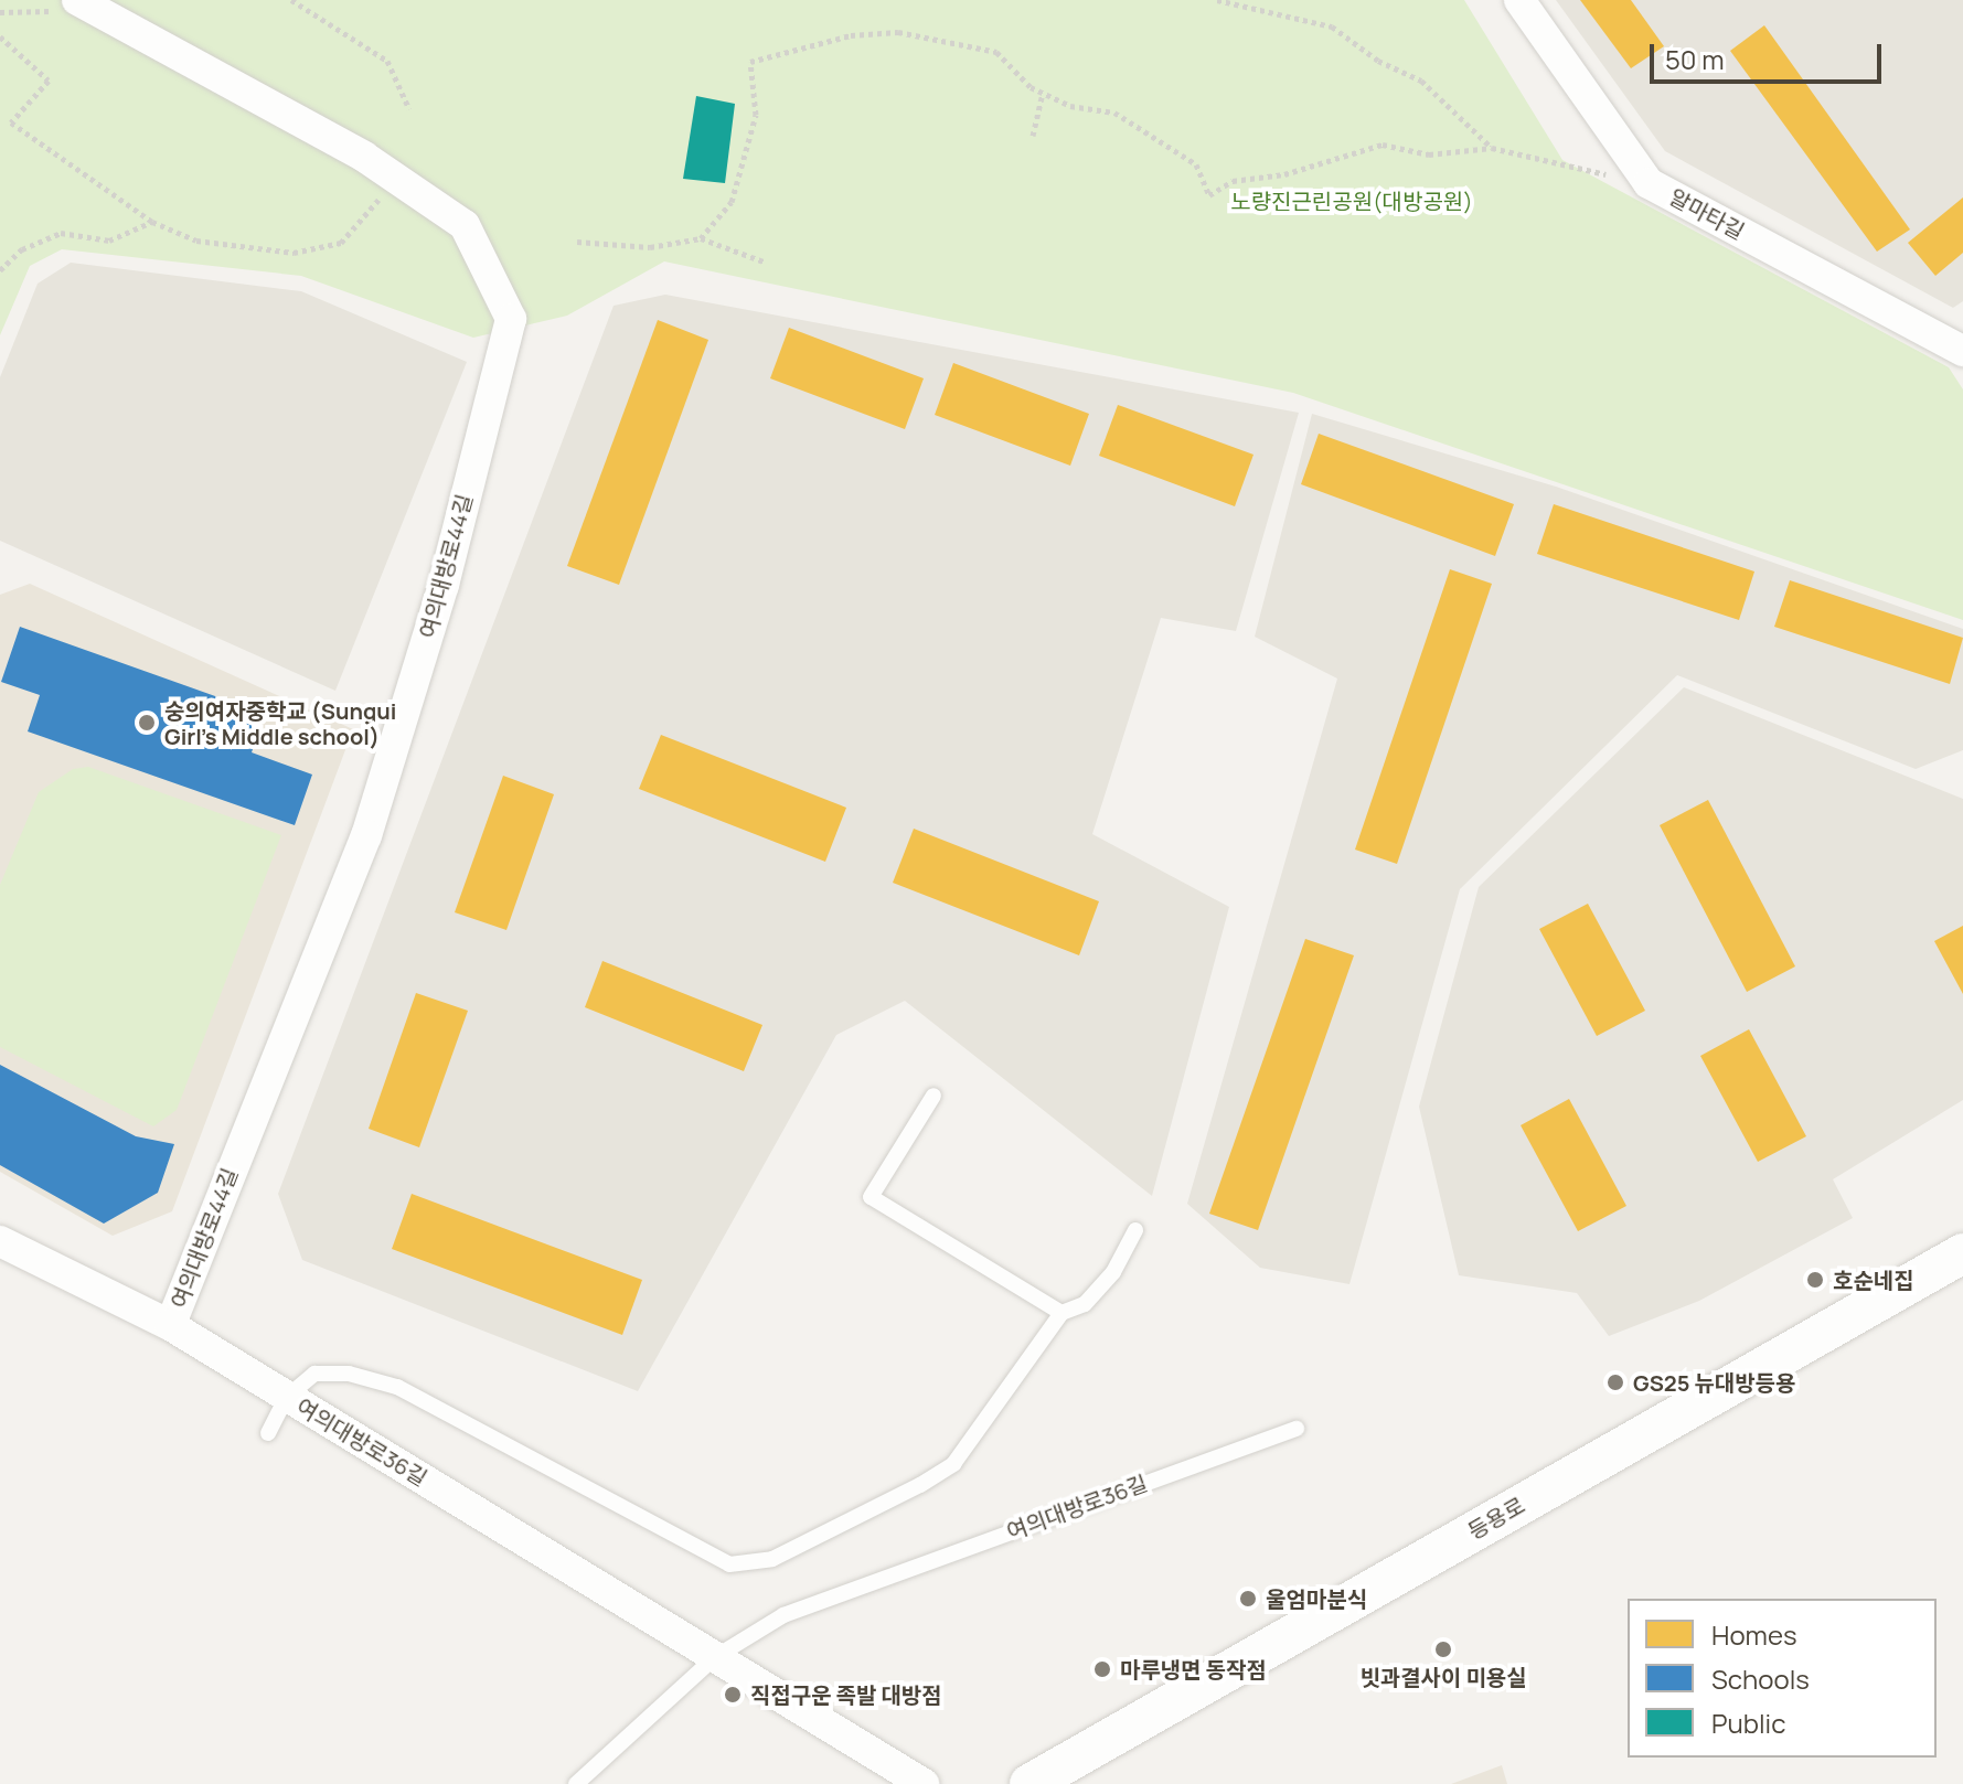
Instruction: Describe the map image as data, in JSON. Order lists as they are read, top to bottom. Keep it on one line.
{"streets":{"street":["알마타길","여의대방로44길","여의대방로36길","등용로"]},"crossings":[["여의대방로44길","여의대방로36길"]],"parks":["노량진근린공원(대방공원)"],"places":["숭의여자중학교 (Sungui Girl's Middle school)","호순네집","GS25 뉴대방등용","울엄마분식","빗과결사이 미용실","마루냉면 동작점","직접구운 족발 대방점"],"legend":["Homes","Schools","Public"],"scale_bar":"50 m"}
